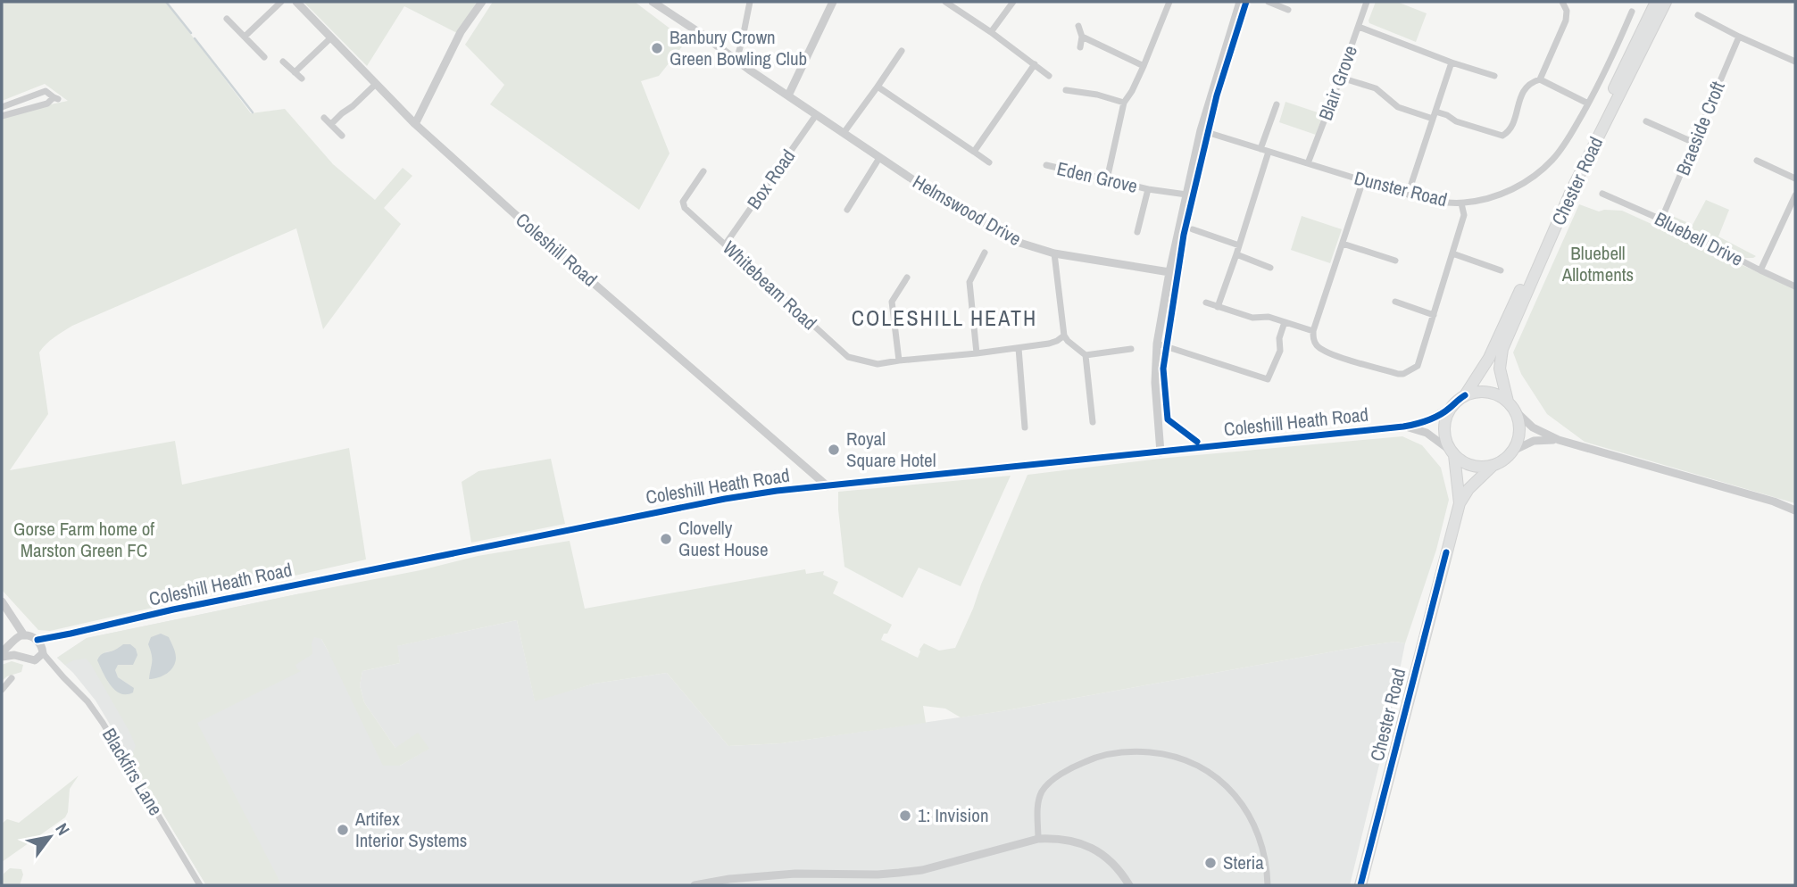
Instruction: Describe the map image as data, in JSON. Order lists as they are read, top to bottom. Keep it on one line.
{"streets":{"highway":["Chester Road"],"street":["Blair Grove","Braeside Croft","Eden Grove","Box Road","Dunster Road","Helmswood Drive","Bluebell Drive","Coleshill Road","Whitebeam Road","Coleshill Heath Road","Blackfirs Lane"]},"crossings":[["Blair Grove","Dunster Road"],["Braeside Croft","Bluebell Drive"],["Box Road","Helmswood Drive"],["Box Road","Whitebeam Road"],["Chester Road","Coleshill Heath Road"],["Coleshill Road","Coleshill Heath Road"],["Coleshill Heath Road","Blackfirs Lane"]],"districts":["COLESHILL HEATH"],"parks":["Bluebell Allotments","Gorse Farm home of Marston Green FC"],"places":["Banbury Crown Green Bowling Club","Royal Square Hotel","Clovelly Guest House","1: Invision","Artifex Interior Systems","Steria"],"north":"top right"}
